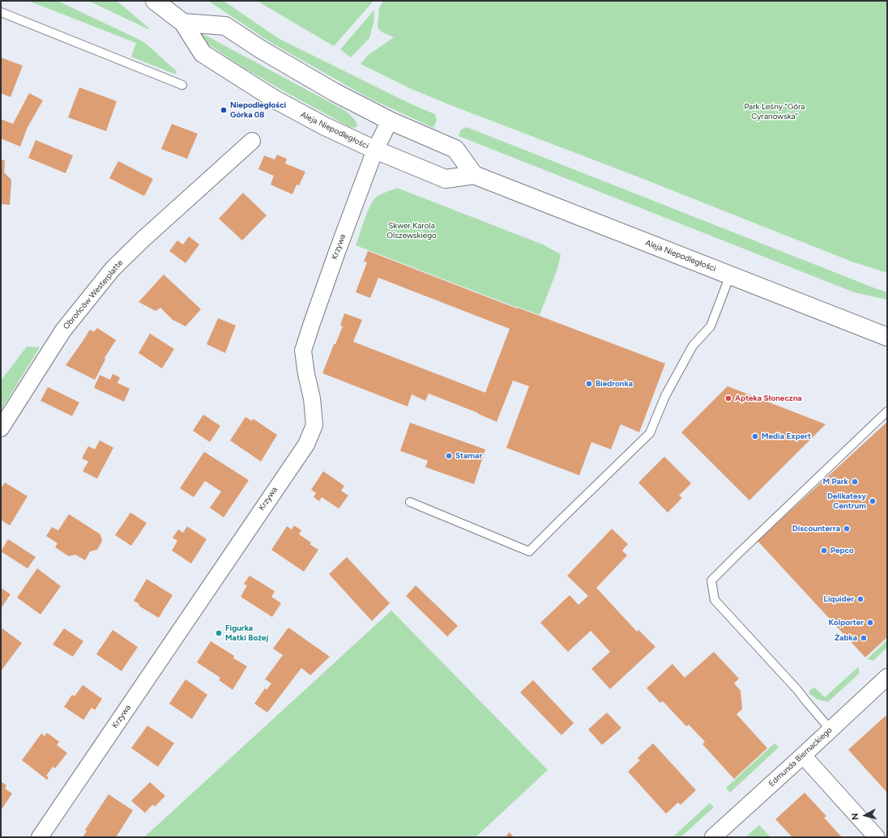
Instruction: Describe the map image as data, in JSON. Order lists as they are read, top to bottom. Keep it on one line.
{"streets":{"street":["Aleja Niepodległości","Krzywa","Obrońców Westerplatte","Edmunda Biernackiego"]},"crossings":[["Aleja Niepodległości","Krzywa"]],"parks":["Park Leśny \"Góra Cyranowska\"","Skwer Karola Olszewskiego"],"places":["Niepodległości Górka 08","Biedronka","Apteka Słoneczna","Media Expert","Stamar","M Park","Delikatesy Centrum","Discounterra","Pepco","Liquider","Kolporter","Figurka Matki Bożej","Żabka"],"north":"left"}
